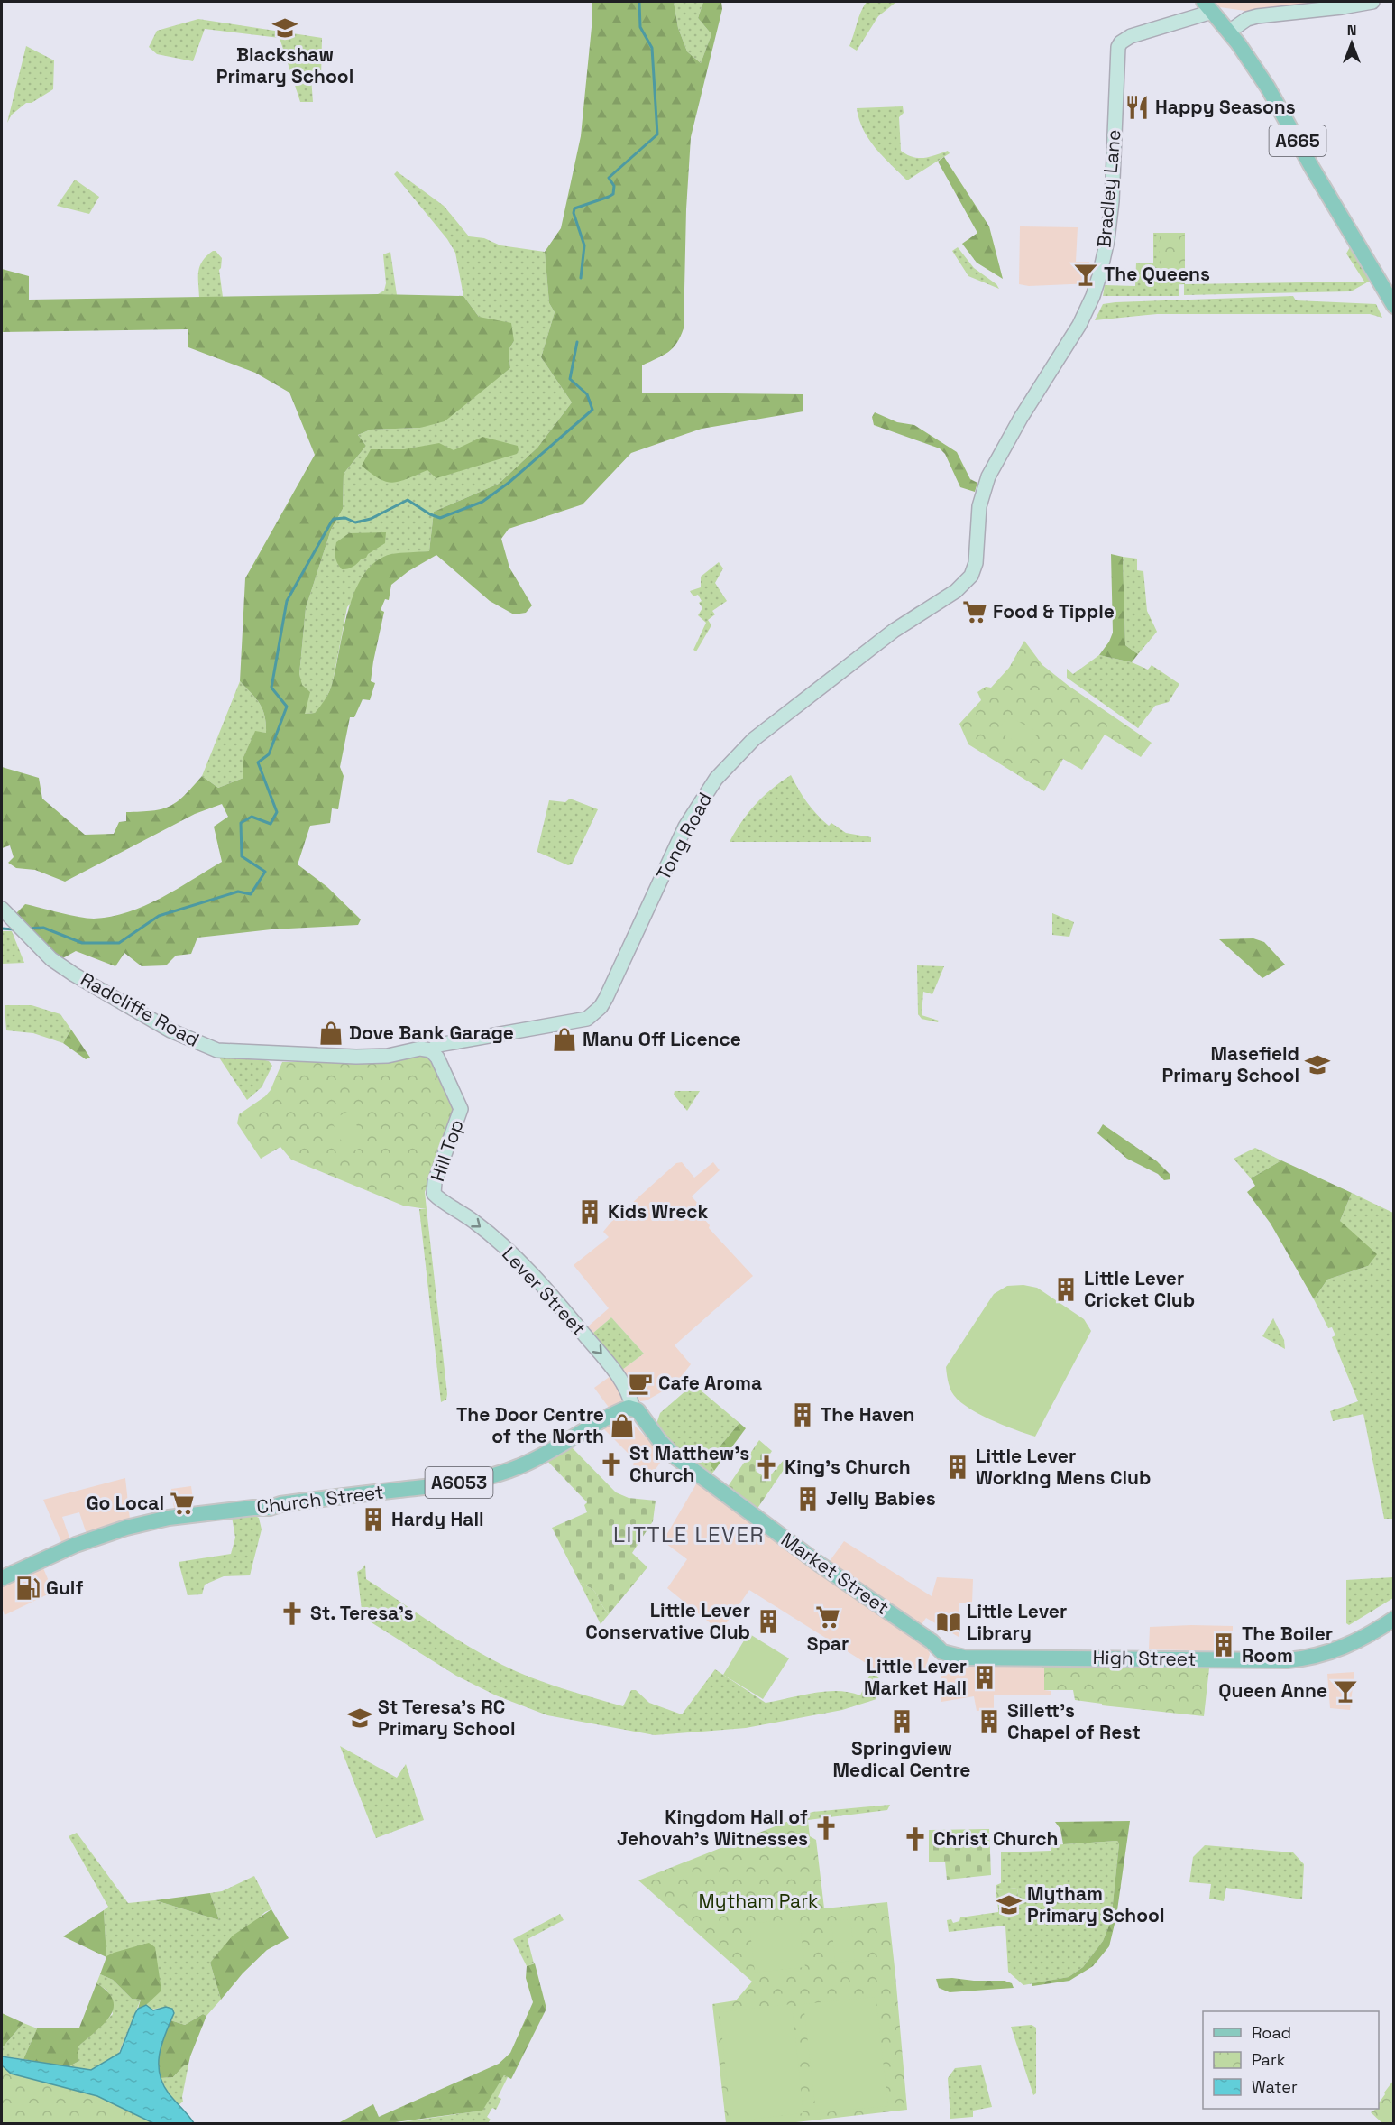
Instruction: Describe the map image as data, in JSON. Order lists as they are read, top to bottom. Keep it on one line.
{"streets":{"main road":["A665","A6053","Church Street","Market Street","High Street"],"street":["Bradley Lane","Tong Road","Radcliffe Road","Hill Top","Lever Street"]},"crossings":[["A665","Bradley Lane"],["Bradley Lane","Tong Road"],["Tong Road","Radcliffe Road"],["Tong Road","Hill Top"],["Radcliffe Road","Hill Top"],["Hill Top","Lever Street"],["Lever Street","Church Street"],["Lever Street","Market Street"],["Church Street","Market Street"],["Market Street","High Street"]],"one_way":["Lever Street"],"districts":["LITTLE LEVER"],"parks":["Mytham Park"],"places":{"school or university":["Blackshaw Primary School","Masefield Primary School","St Teresa's RC Primary School","Mytham Primary School"],"restaurant":["Happy Seasons"],"bar":["The Queens","Queen Anne"],"supermarket":["Food & Tipple","Go Local","Spar"],"shop":["Dove Bank Garage","Manu Off Licence","The Door Centre of the North"],"building":["Kids Wreck","Little Lever Cricket Club","The Haven","Little Lever Working Mens Club","Jelly Babies","Hardy Hall","Little Lever Conservative Club","The Boiler Room","Little Lever Market Hall","Springview Medical Centre","Sillett's Chapel of Rest"],"cafe":["Cafe Aroma"],"church":["St Matthew's Church","King's Church","St. Teresa's","Kingdom Hall of Jehovah's Witnesses","Christ Church"],"fuel station":["Gulf"],"library":["Little Lever Library"]},"legend":["Road","Park","Water"],"north":"top"}
